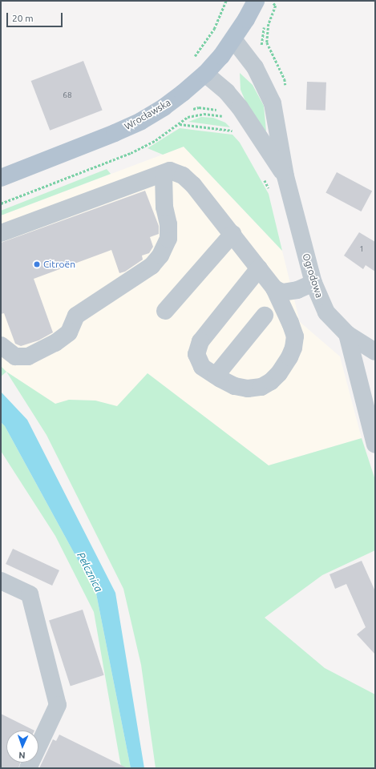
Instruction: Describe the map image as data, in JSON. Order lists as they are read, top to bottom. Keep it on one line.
{"streets":{"main road":["Wrocławska"],"street":["Ogrodowa"]},"crossings":[["Wrocławska","Ogrodowa"]],"water":["Pełcznica"],"places":["Citroën"],"house_numbers":["68","1"],"scale_bar":"20 m","north":"bottom"}
